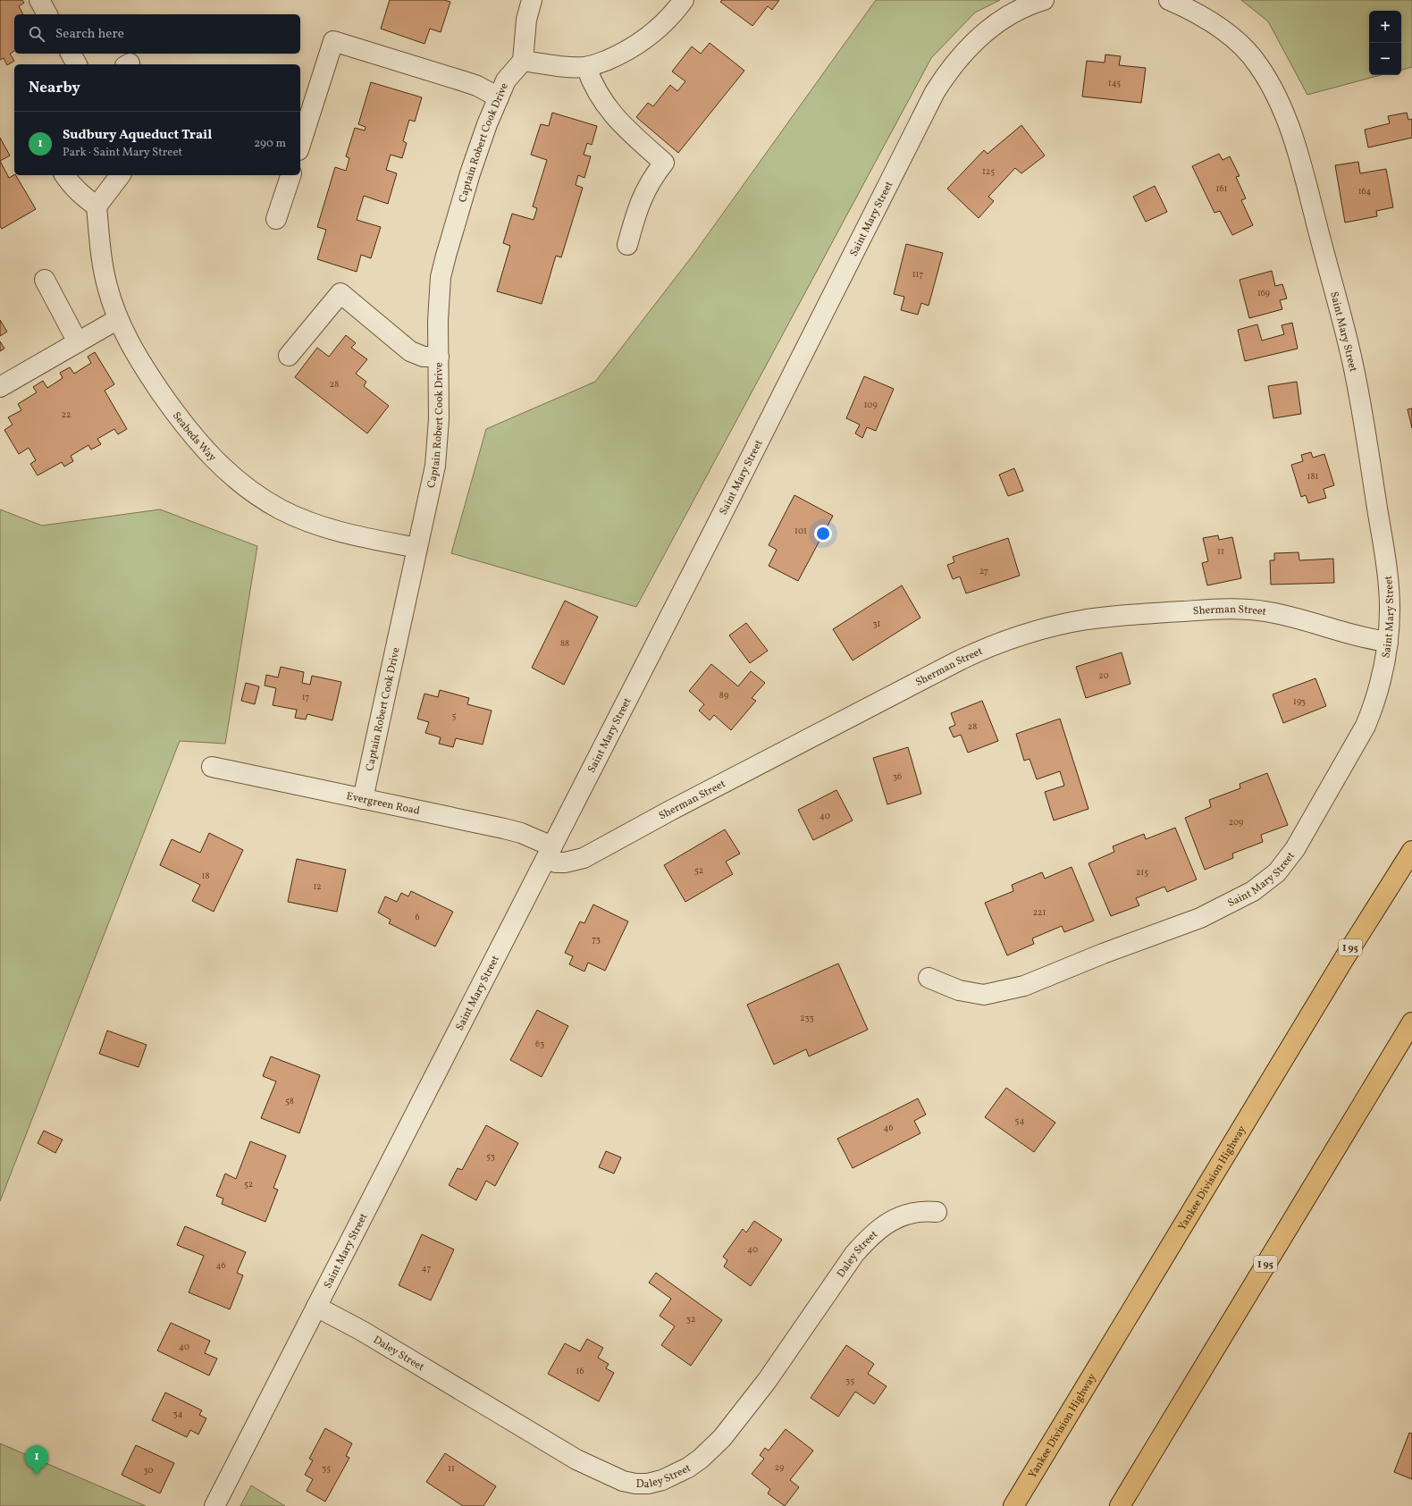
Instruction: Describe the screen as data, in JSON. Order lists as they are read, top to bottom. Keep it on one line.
{"streets":{"highway":["I 95","Yankee Division Highway"],"street":["Captain Robert Cook Drive","Saint Mary Street","Seabeds Way","Sherman Street","Evergreen Road","Daley Street"]},"crossings":[["Captain Robert Cook Drive","Seabeds Way"],["Captain Robert Cook Drive","Evergreen Road"],["Saint Mary Street","Sherman Street"],["Saint Mary Street","Evergreen Road"],["Saint Mary Street","Daley Street"],["Sherman Street","Evergreen Road"]],"house_numbers":["145","125","161","164","117","169","28","109","22","181","101","11","27","31","88","20","89","17","193","5","28","36","40","209","52","215","18","12","221","6","73","233","63","58","54","46","53","52","40","46","47","32","40","16","35","34","29","35","11","30"],"page":{"map_buttons":["+","−"],"search":"Search here","heading":"Nearby","list":[{"mark":"1","name":"Sudbury Aqueduct Trail","note":"Park · Saint Mary Street","value":"290 m"}],"pins":"1"}}
